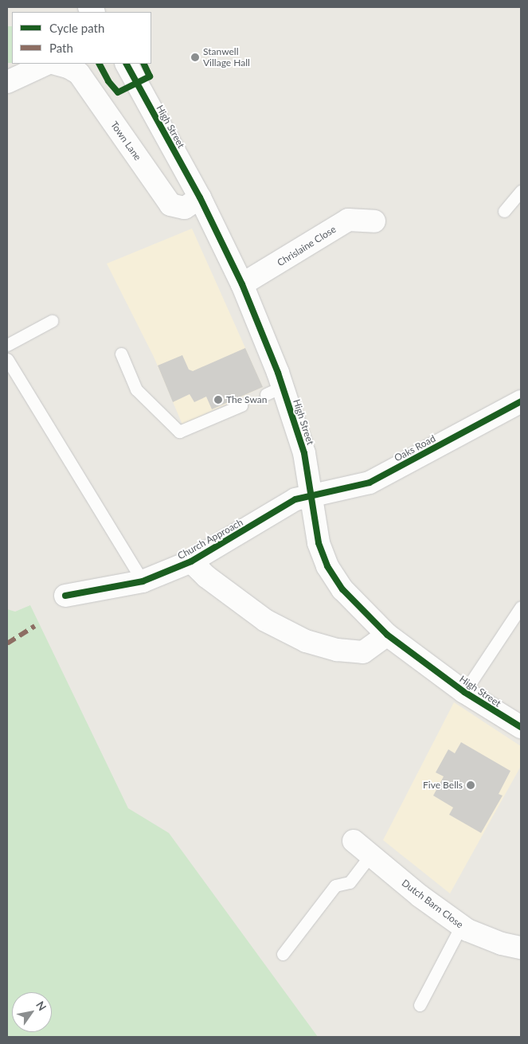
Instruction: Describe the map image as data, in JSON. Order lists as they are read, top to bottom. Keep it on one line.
{"streets":{"street":["High Street","Town Lane","Chrislaine Close","Oaks Road","Church Approach","Dutch Barn Close"]},"crossings":[["High Street","Town Lane"],["High Street","Chrislaine Close"],["High Street","Oaks Road"],["High Street","Church Approach"],["Oaks Road","Church Approach"]],"places":["Stanwell Village Hall","The Swan","Five Bells"],"legend":["Cycle path","Path"],"north":"top right"}
